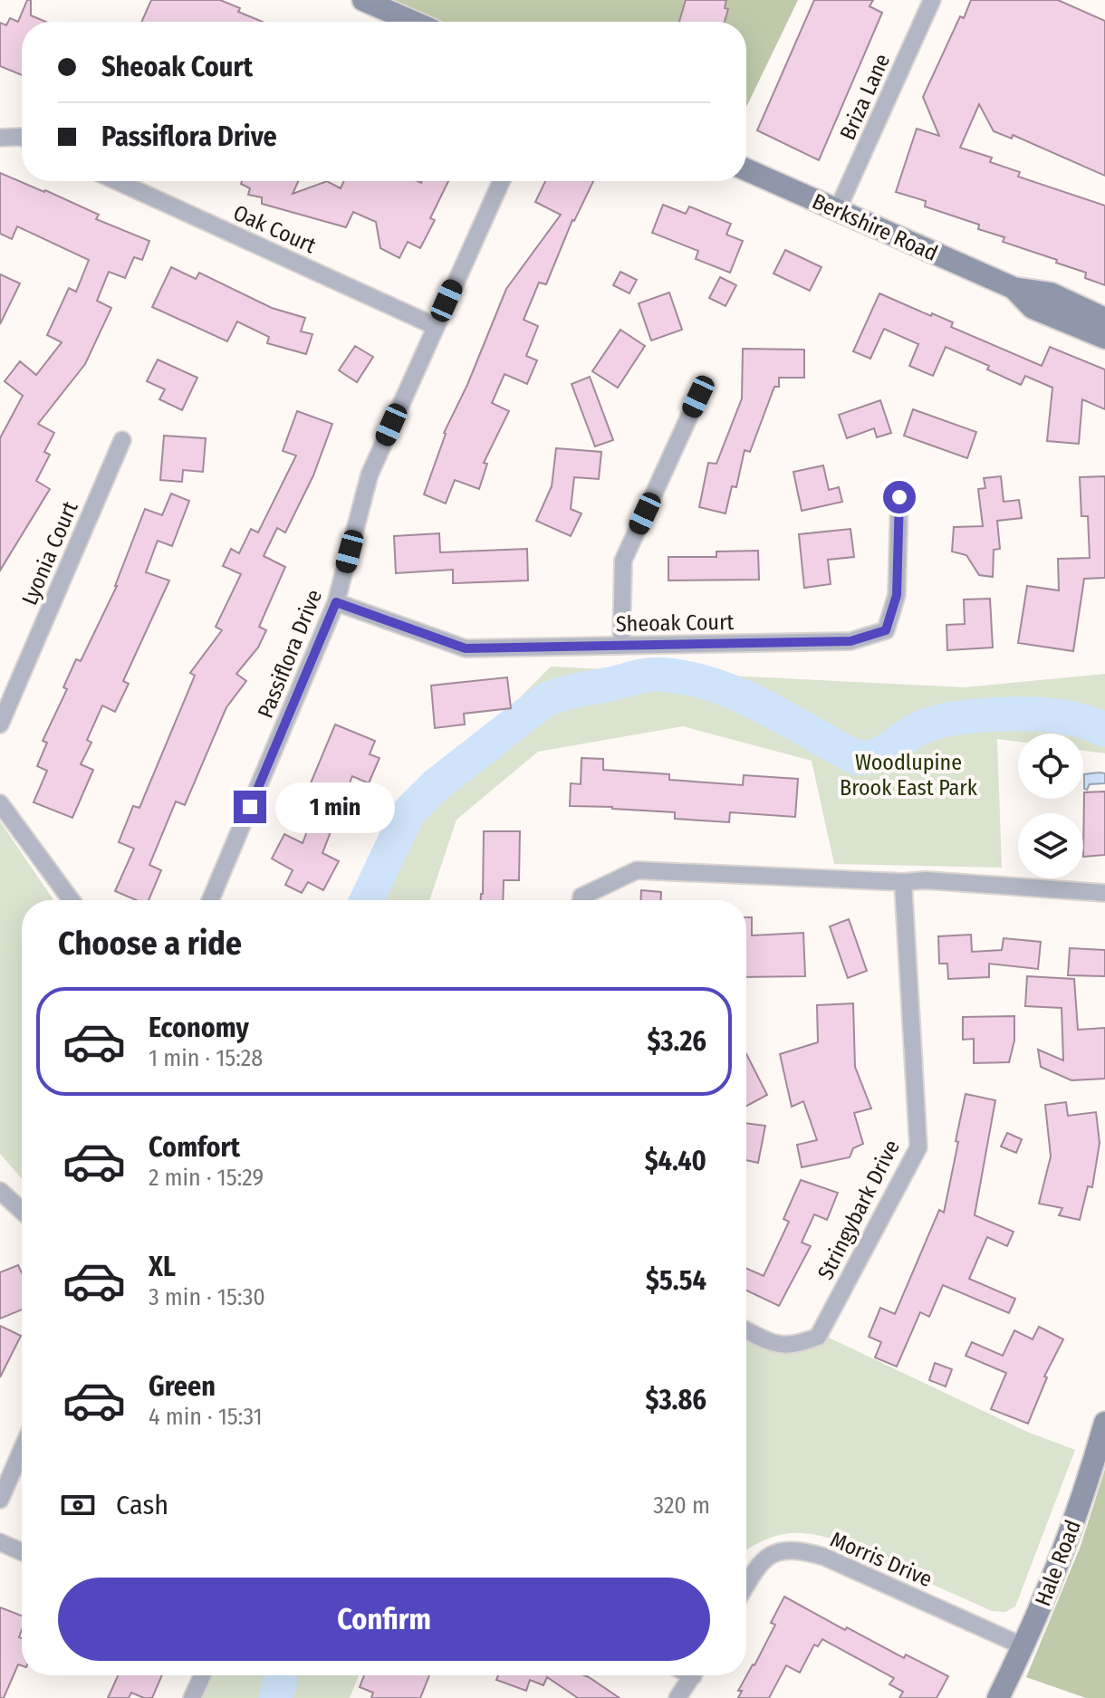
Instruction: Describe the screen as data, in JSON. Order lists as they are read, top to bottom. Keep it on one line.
{"streets":{"main road":["Berkshire Road","Hale Road"],"street":["Briza Lane","Oak Court","Lyonia Court","Sheoak Court","Passiflora Drive","Stringybark Drive","Morris Drive"]},"crossings":[["Briza Lane","Berkshire Road"],["Oak Court","Passiflora Drive"],["Sheoak Court","Passiflora Drive"],["Morris Drive","Hale Road"]],"parks":["Woodlupine Brook East Park"],"page":{"banner":["Sheoak Court","Passiflora Drive"],"bubble":"1 min","heading":"Choose a ride","list":[{"name":"Economy","note":"1 min · 15:28","value":"$3.26"},{"name":"Comfort","note":"2 min · 15:29","value":"$4.40"},{"name":"XL","note":"3 min · 15:30","value":"$5.54"},{"name":"Green","note":"4 min · 15:31","value":"$3.86"}],"pay":["Cash","320 m"],"buttons":"Confirm"}}
